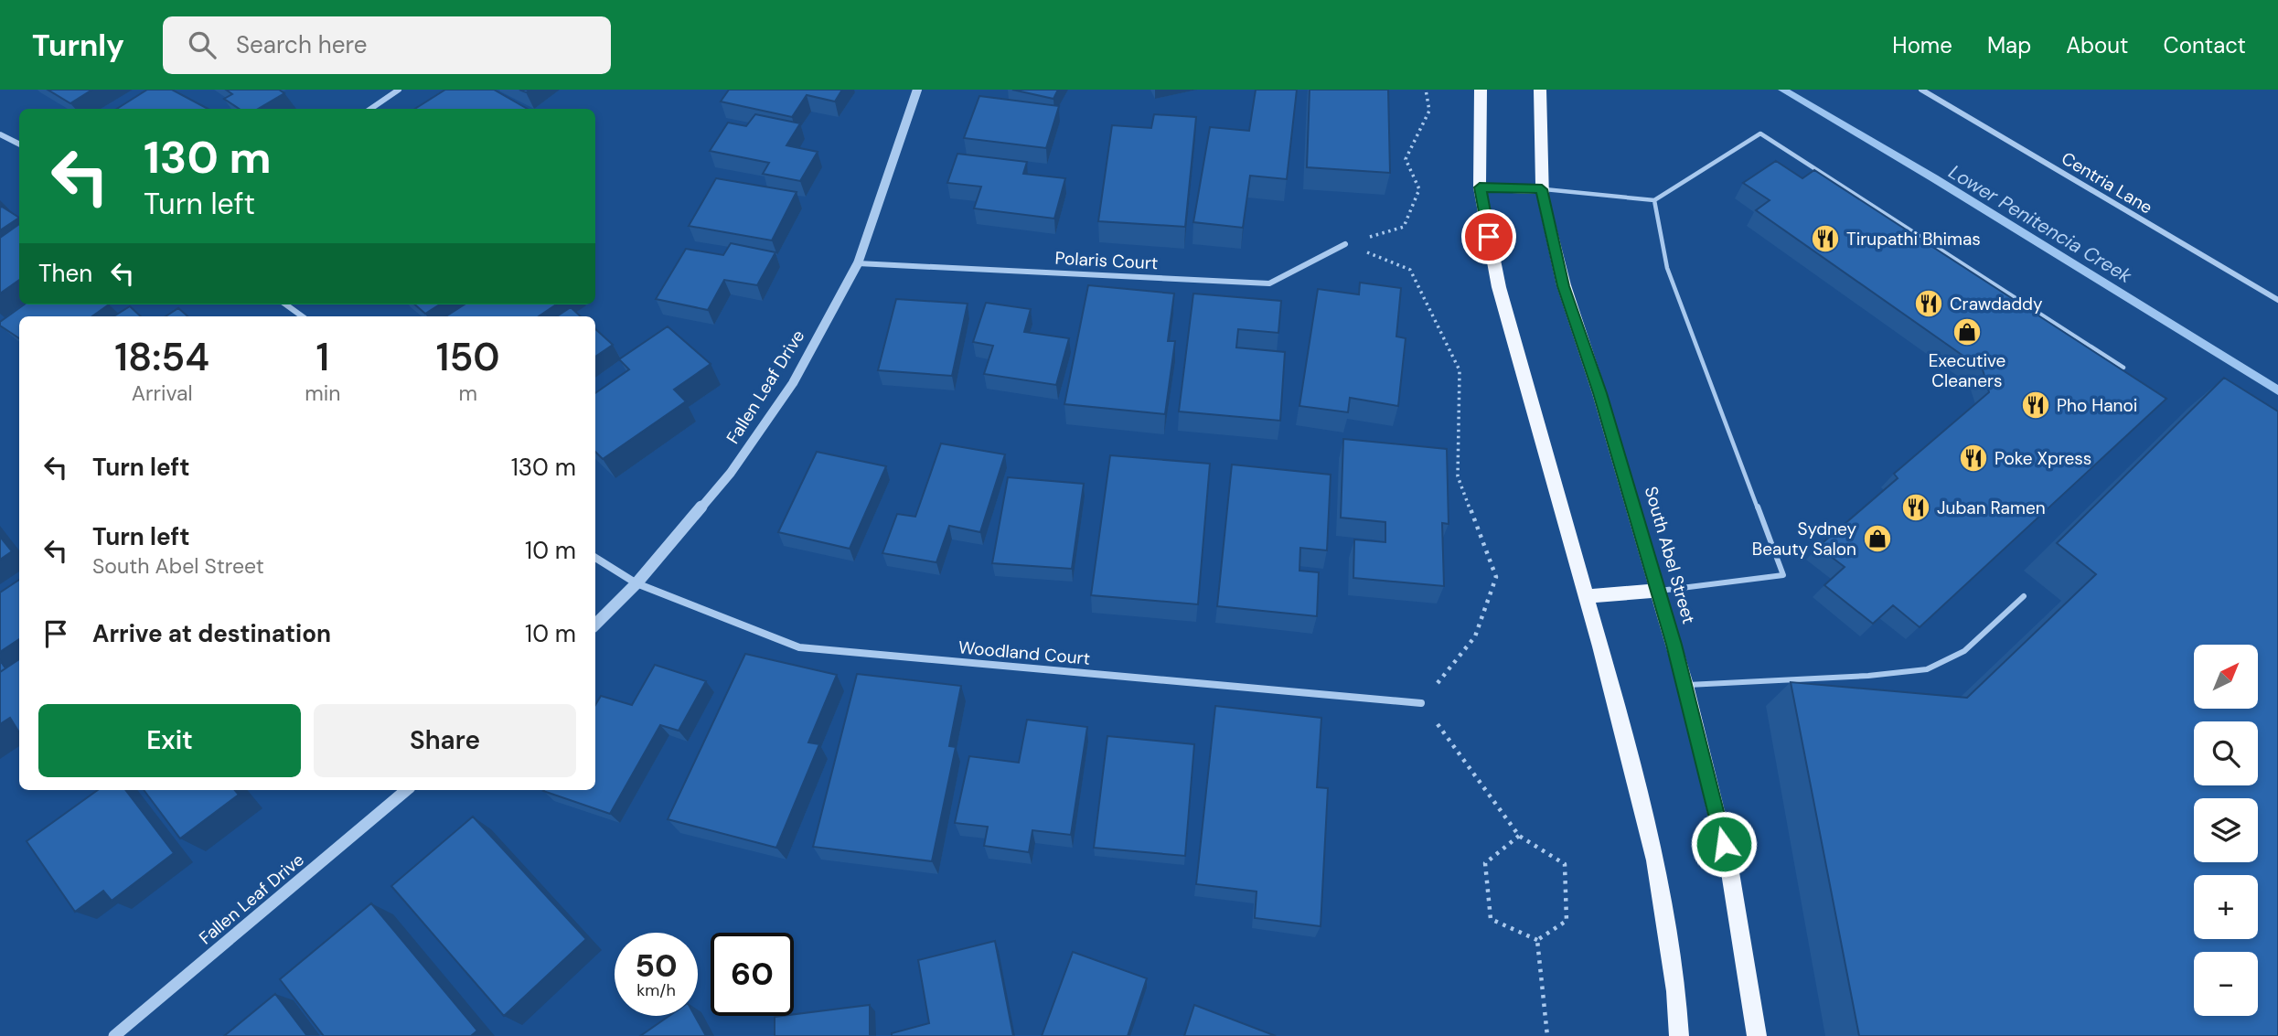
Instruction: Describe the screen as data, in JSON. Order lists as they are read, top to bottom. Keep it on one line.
{"streets":{"main road":["South Abel Street"],"street":["Centria Lane","Polaris Court","Fallen Leaf Drive","Woodland Court"]},"crossings":[["Polaris Court","Fallen Leaf Drive"],["Fallen Leaf Drive","Woodland Court"]],"water":["Lower Penitencia Creek"],"places":{"restaurant":["Tirupathi Bhimas","Crawdaddy","Pho Hanoi","Poke Xpress","Juban Ramen"],"shop":["Executive Cleaners","Sydney Beauty Salon"]},"north":"top right","page":{"header":"Turnly","search":"Search here","nav":["Home","Map","About","Contact"],"turn":["130 m","Turn left"],"then":"Then","eta":["18:54","Arrival","1","min","150","m"],"list":[{"name":"Turn left","value":"130 m"},{"name":"Turn left","note":"South Abel Street","value":"10 m"},{"name":"Arrive at destination","value":"10 m"}],"map_buttons":["+","−"],"buttons":["Exit","Share"],"speed":"50 km/h","limit":"60"}}
